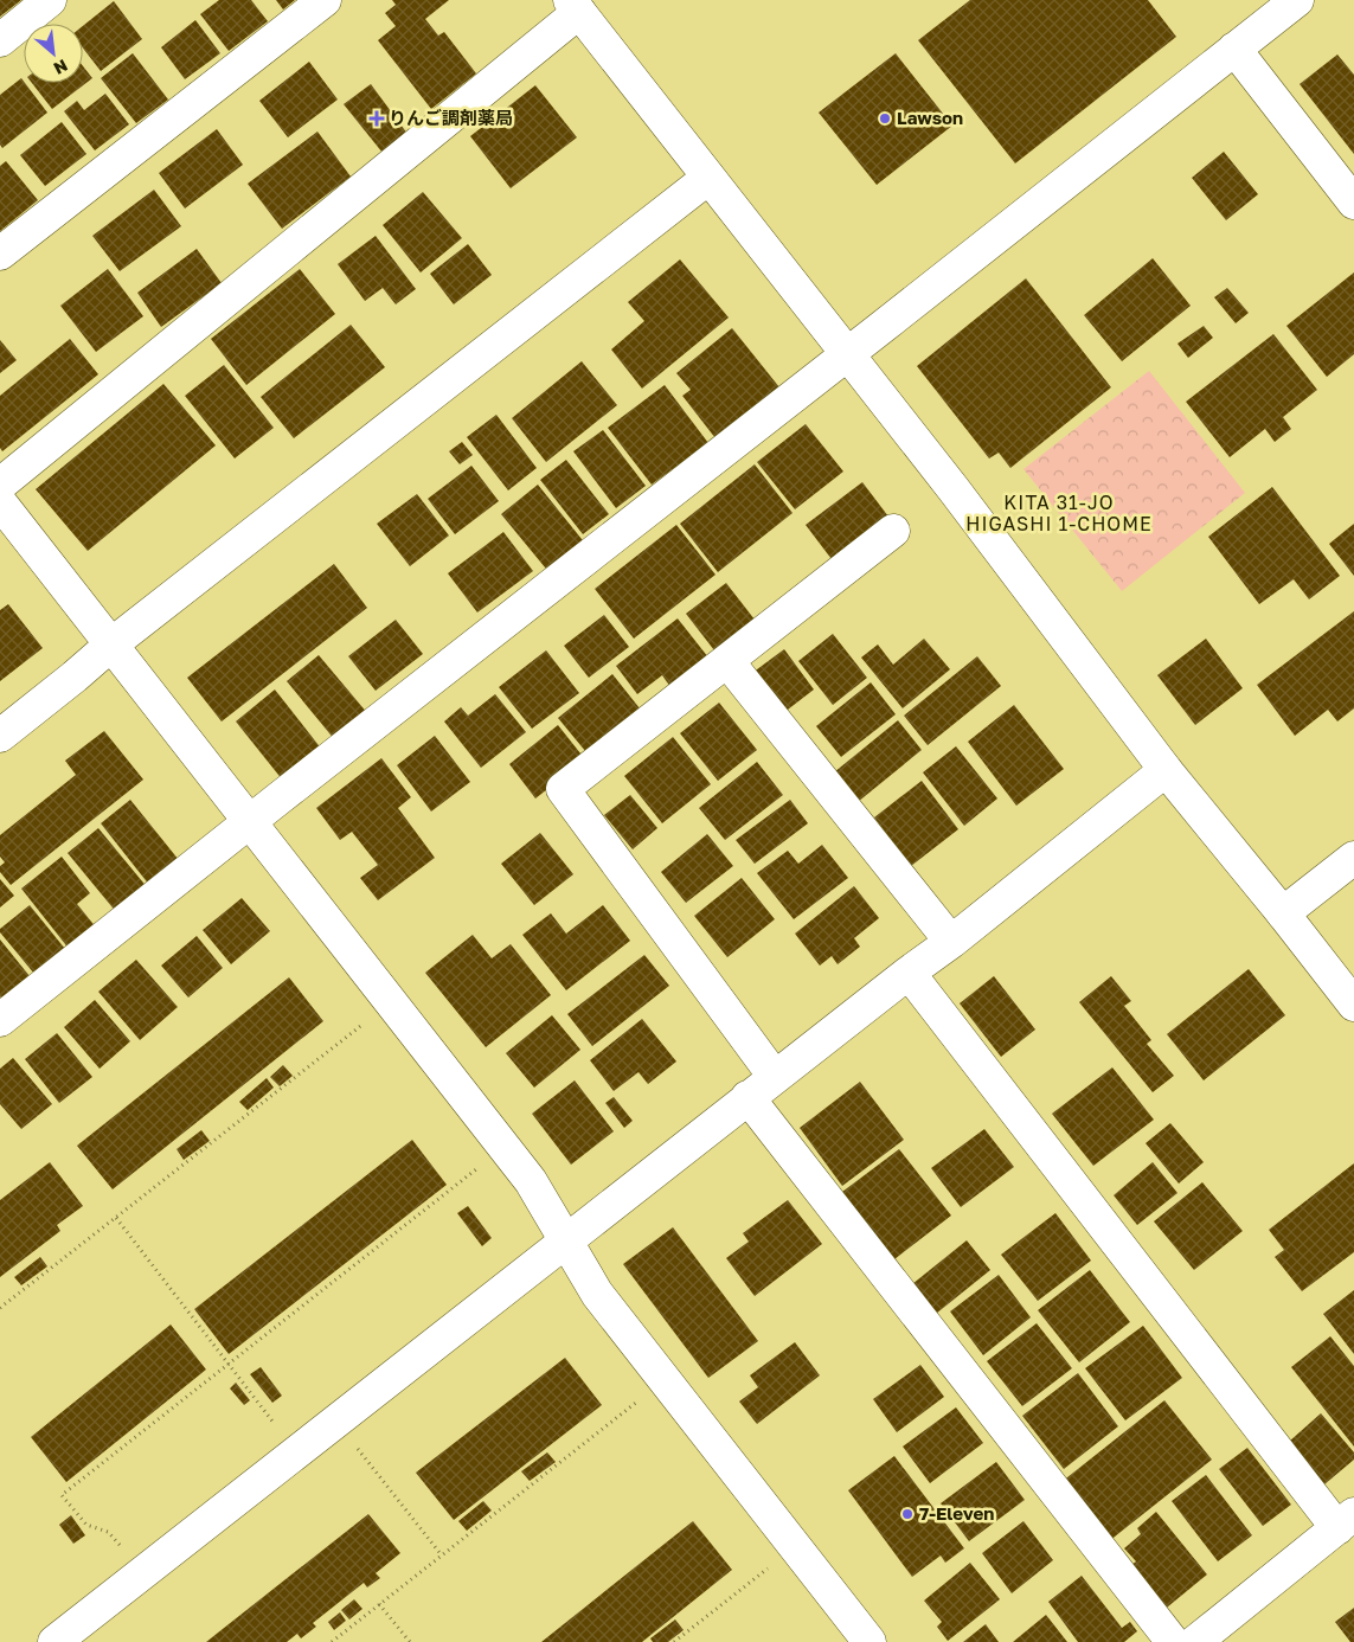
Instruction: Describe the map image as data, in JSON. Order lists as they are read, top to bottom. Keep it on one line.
{"districts":["KITA 31-JO HIGASHI 1-CHOME"],"places":{"health":["りんご調剤薬局"],"other":["Lawson","7-Eleven"]},"north":"bottom right"}
